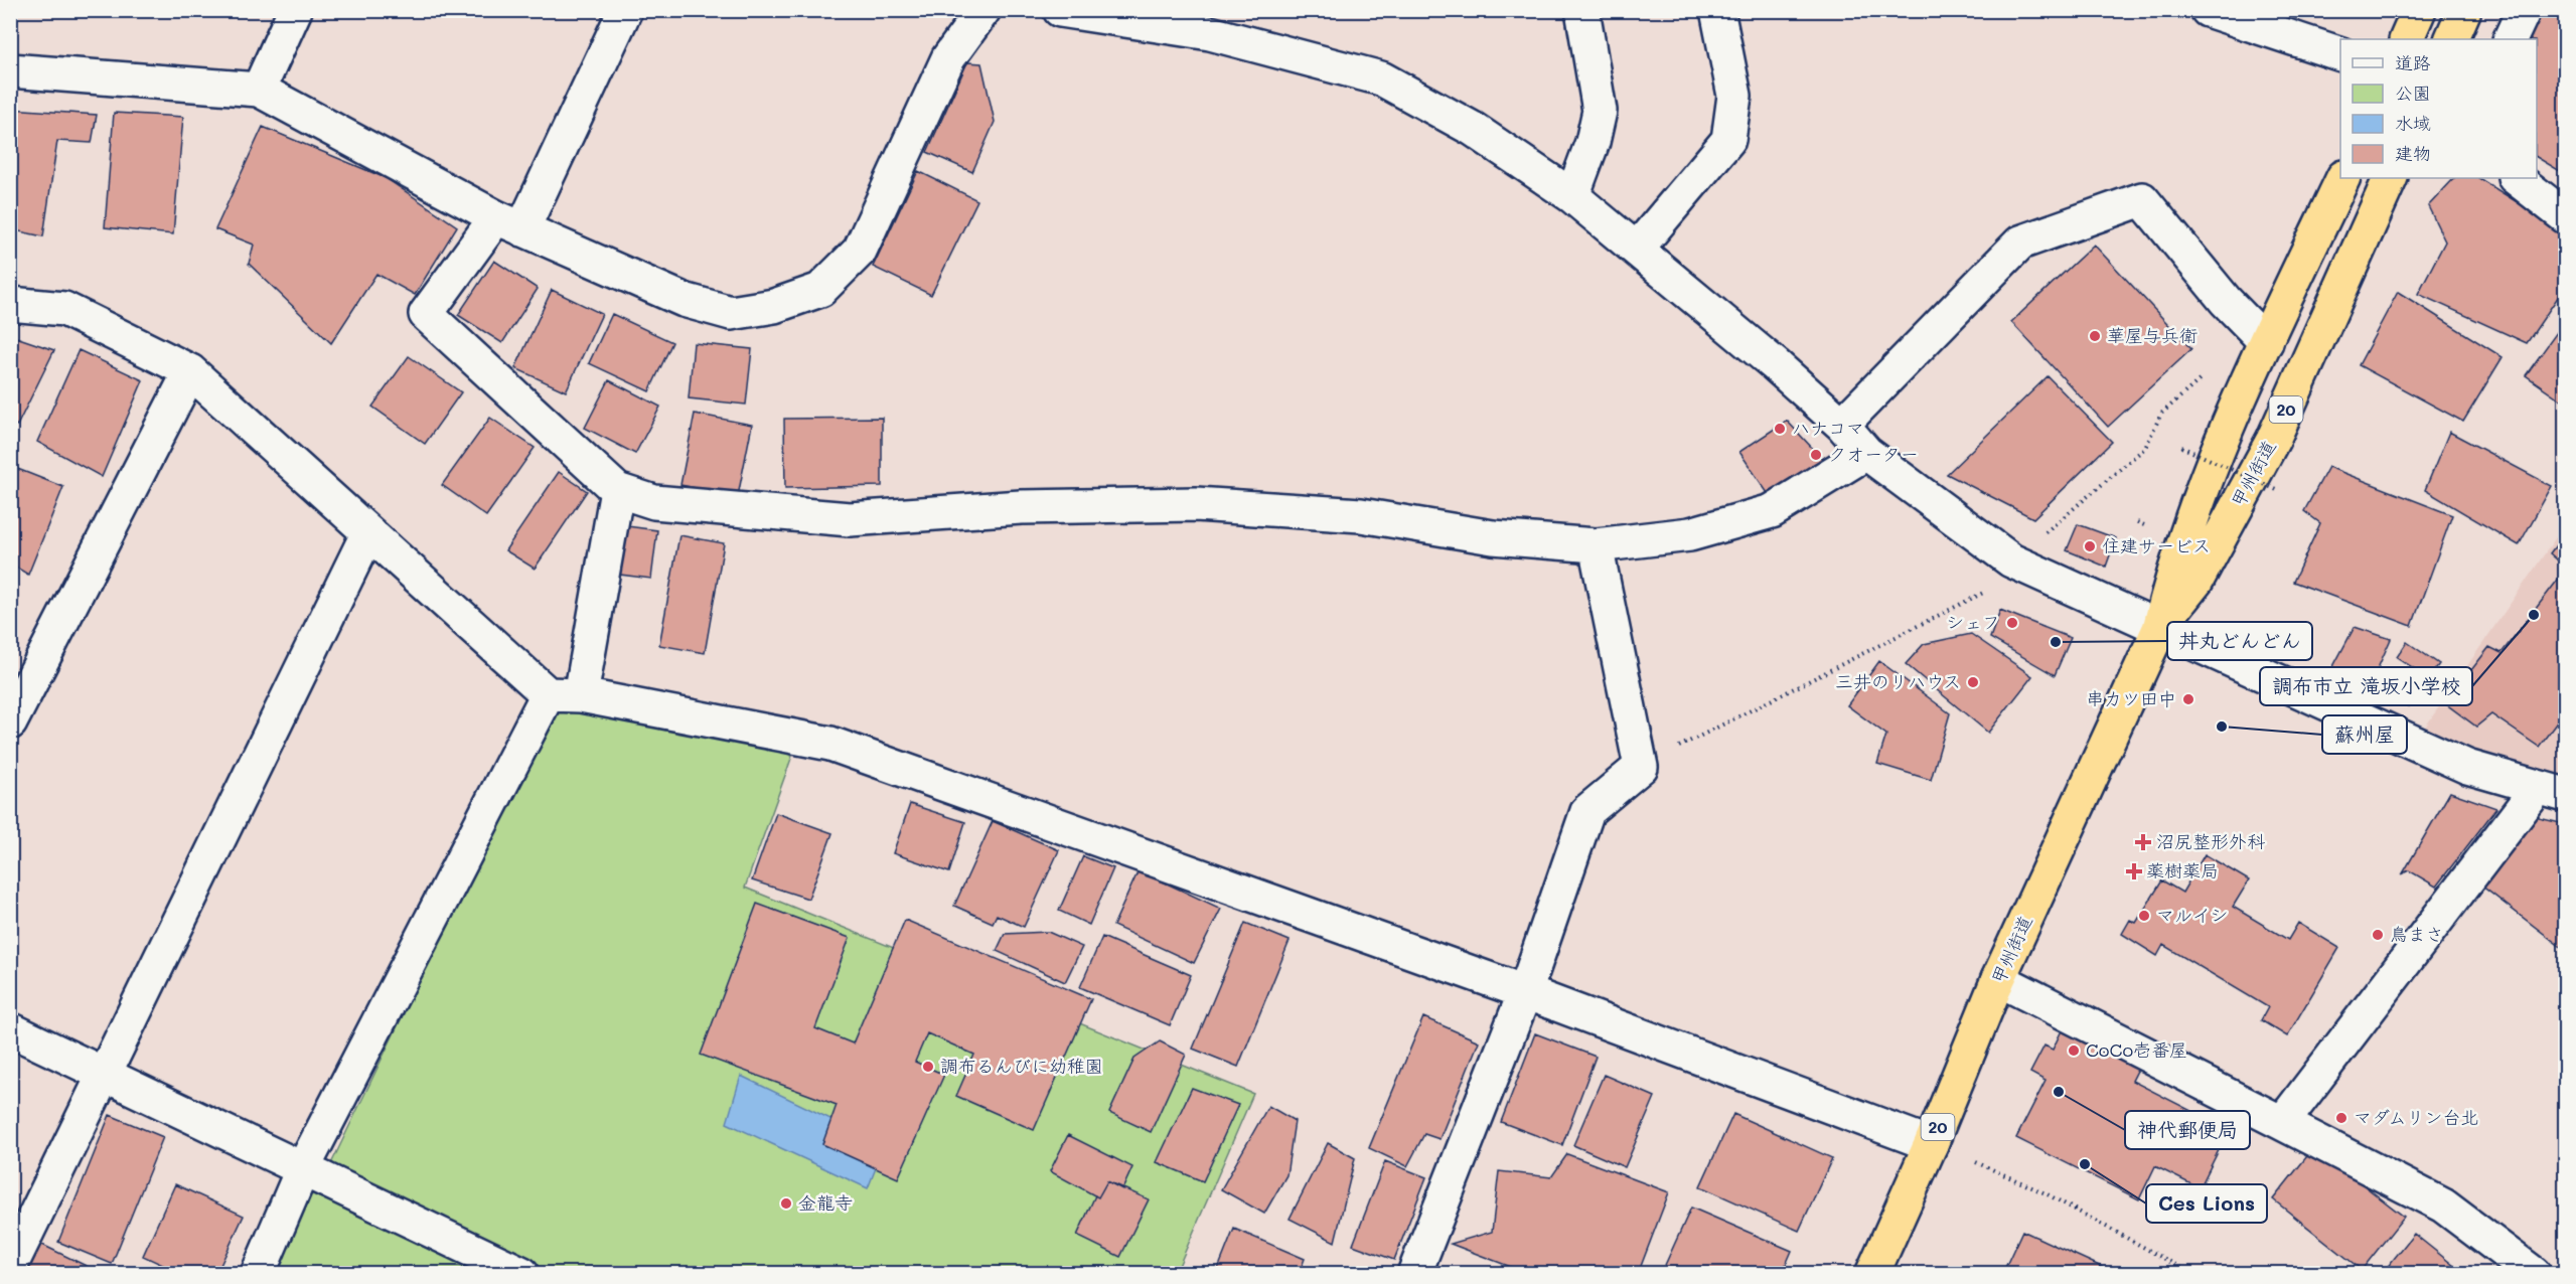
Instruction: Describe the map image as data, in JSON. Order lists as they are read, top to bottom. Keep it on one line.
{"streets":{"highway":["20","甲州街道"]},"places":{"other":["華屋与兵衛","ハナコマ","クオーター","住建サービス","調布市立 滝坂小学校","シェフ","丼丸どんどん","三井のリハウス","串カツ田中","蘇州屋","マルイシ","鳥まさ","CoCo壱番屋","調布るんびに幼稚園","神代郵便局","マダムリン台北","Ces Lions","金龍寺"],"health":["沼尻整形外科","薬樹薬局"]},"legend":["道路","公園","水域","建物"]}
